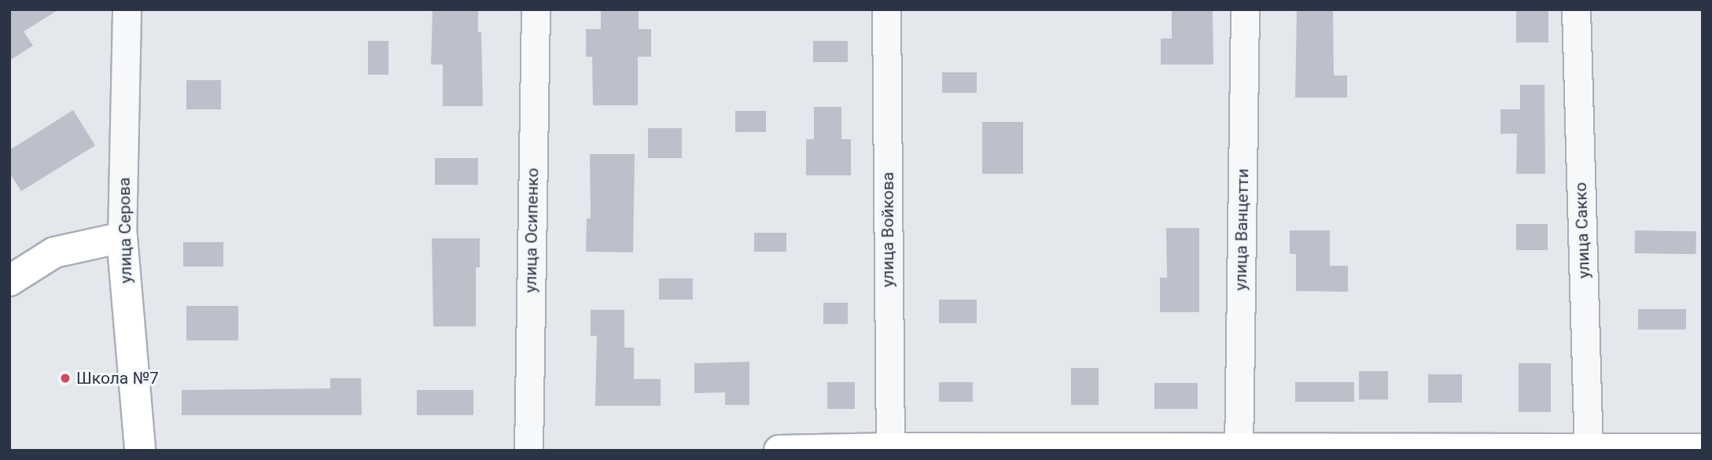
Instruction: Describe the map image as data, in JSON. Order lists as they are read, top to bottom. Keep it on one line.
{"streets":{"street":["улица Войкова","улица Ванцетти","улица Серова","улица Осипенко","улица Сакко"]},"places":["Школа №7"]}
